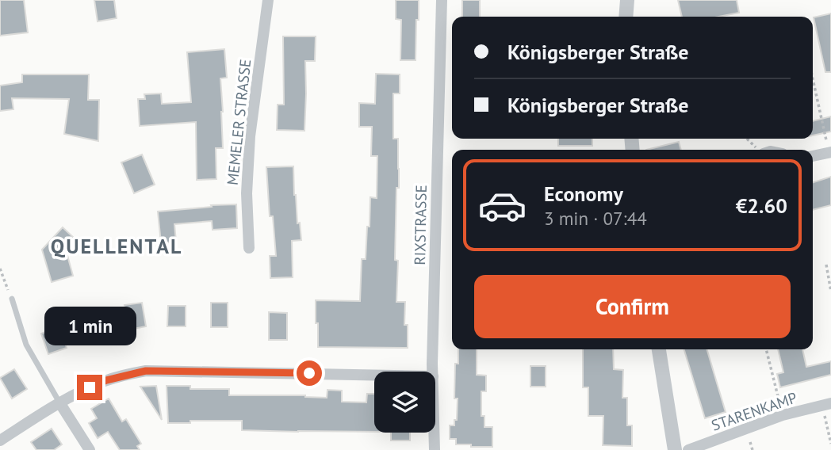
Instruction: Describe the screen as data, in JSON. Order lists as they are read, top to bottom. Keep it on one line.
{"streets":{"street":["MEMELER STRASSE","RIXSTRASSE","STARENKAMP"]},"districts":["QUELLENTAL"],"page":{"banner":["Königsberger Straße","Königsberger Straße"],"list":[{"name":"Economy","note":"3 min · 07:44","value":"€2.60"}],"buttons":"Confirm","bubble":"1 min"}}
